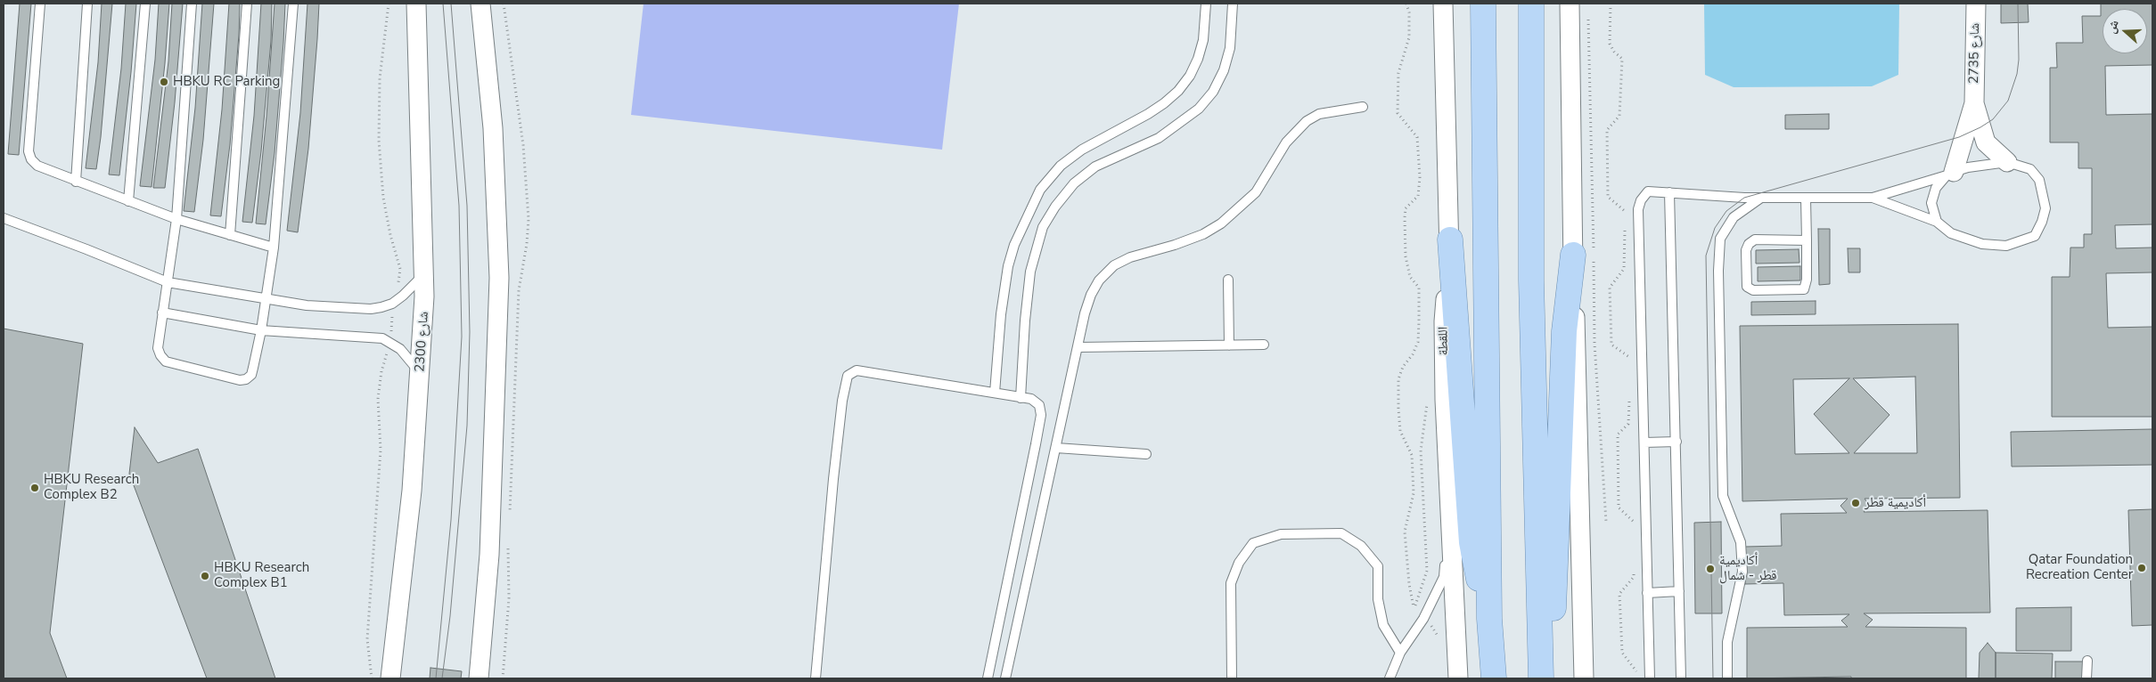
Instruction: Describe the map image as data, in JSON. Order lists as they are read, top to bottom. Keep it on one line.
{"streets":{"street":["شارع 2735","اللقطة","شارع 2300"]},"places":["HBKU RC Parking","HBKU Research Complex B2","أكاديمية قطر","Qatar Foundation Recreation Center","أكاديمية قطر - شمال","HBKU Research Complex B1"],"north":"left"}
